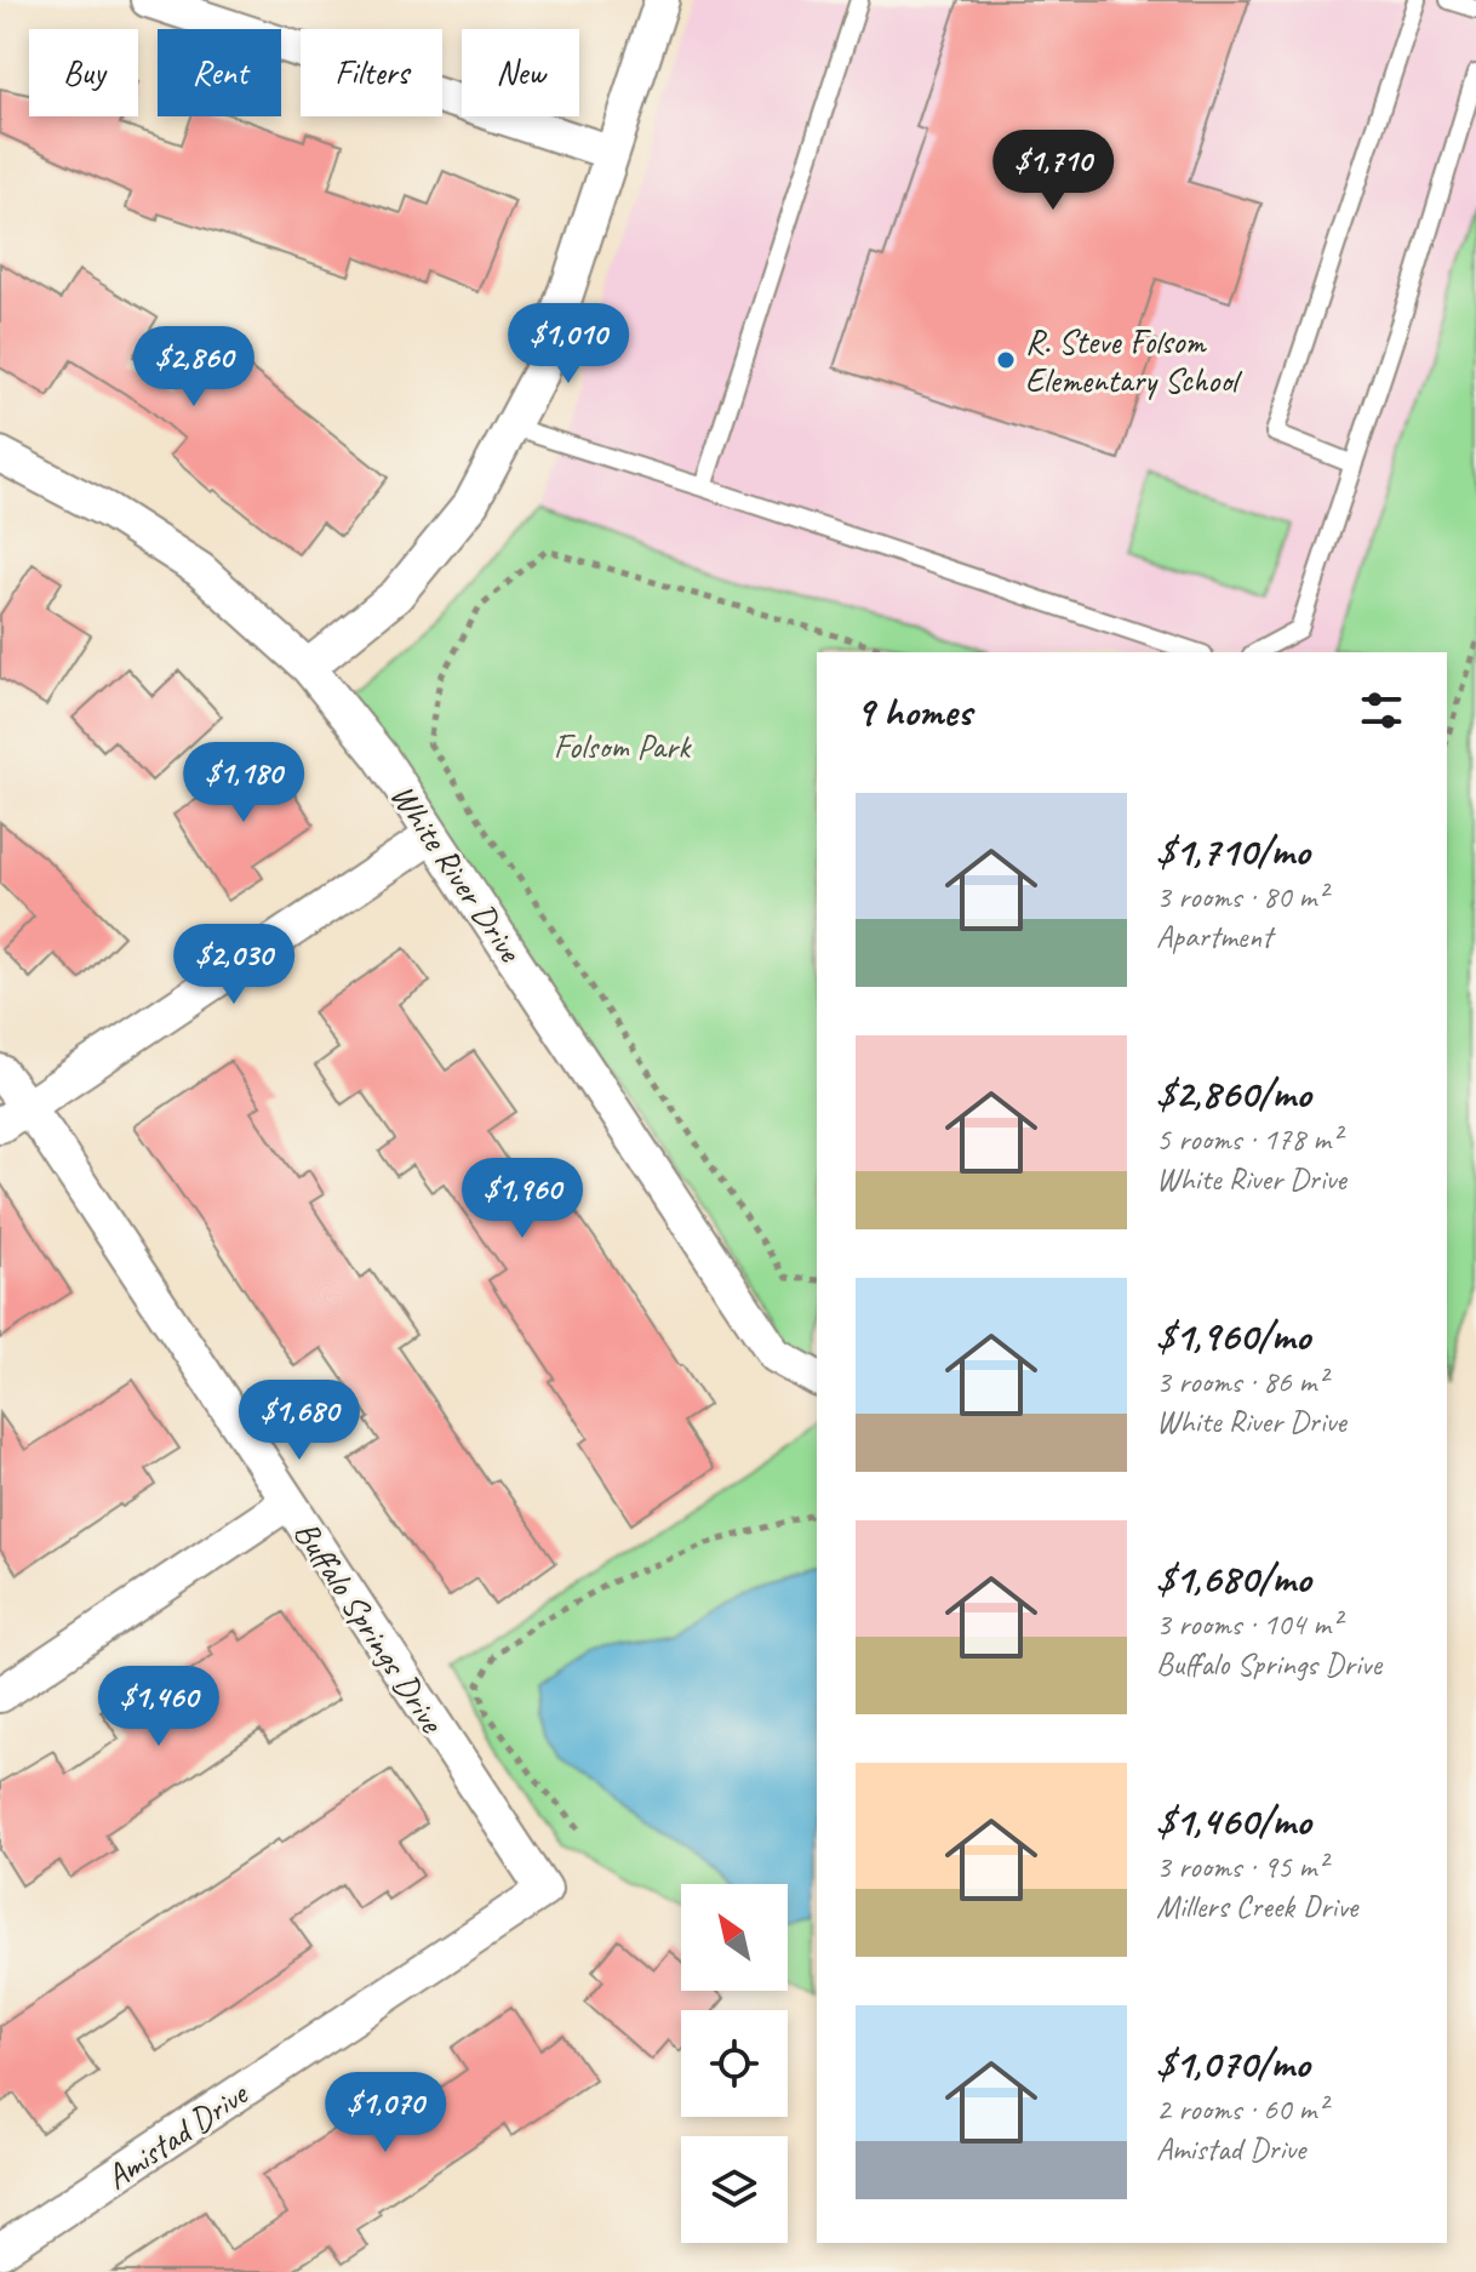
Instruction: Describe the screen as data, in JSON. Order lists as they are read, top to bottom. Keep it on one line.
{"streets":{"street":["White River Drive","Buffalo Springs Drive","Amistad Drive"]},"crossings":[["Buffalo Springs Drive","Amistad Drive"]],"parks":["Folsom Park"],"places":["R. Steve Folsom Elementary School"],"north":"top left","page":{"chip":["Buy","Rent","Filters","New"],"price":["$1,710","$1,010","$2,860","$1,180","$2,030","$1,960","$1,680","$1,460","$1,070"],"heading":"9 homes","list":[{"name":"$1,710/mo","note":"3 rooms · 80 m² · Apartment"},{"name":"$2,860/mo","note":"5 rooms · 178 m² · White River Drive"},{"name":"$1,960/mo","note":"3 rooms · 86 m² · White River Drive"},{"name":"$1,680/mo","note":"3 rooms · 104 m² · Buffalo Springs Drive"},{"name":"$1,460/mo","note":"3 rooms · 95 m² · Millers Creek Drive"},{"name":"$1,070/mo","note":"2 rooms · 60 m² · Amistad Drive"}]}}
